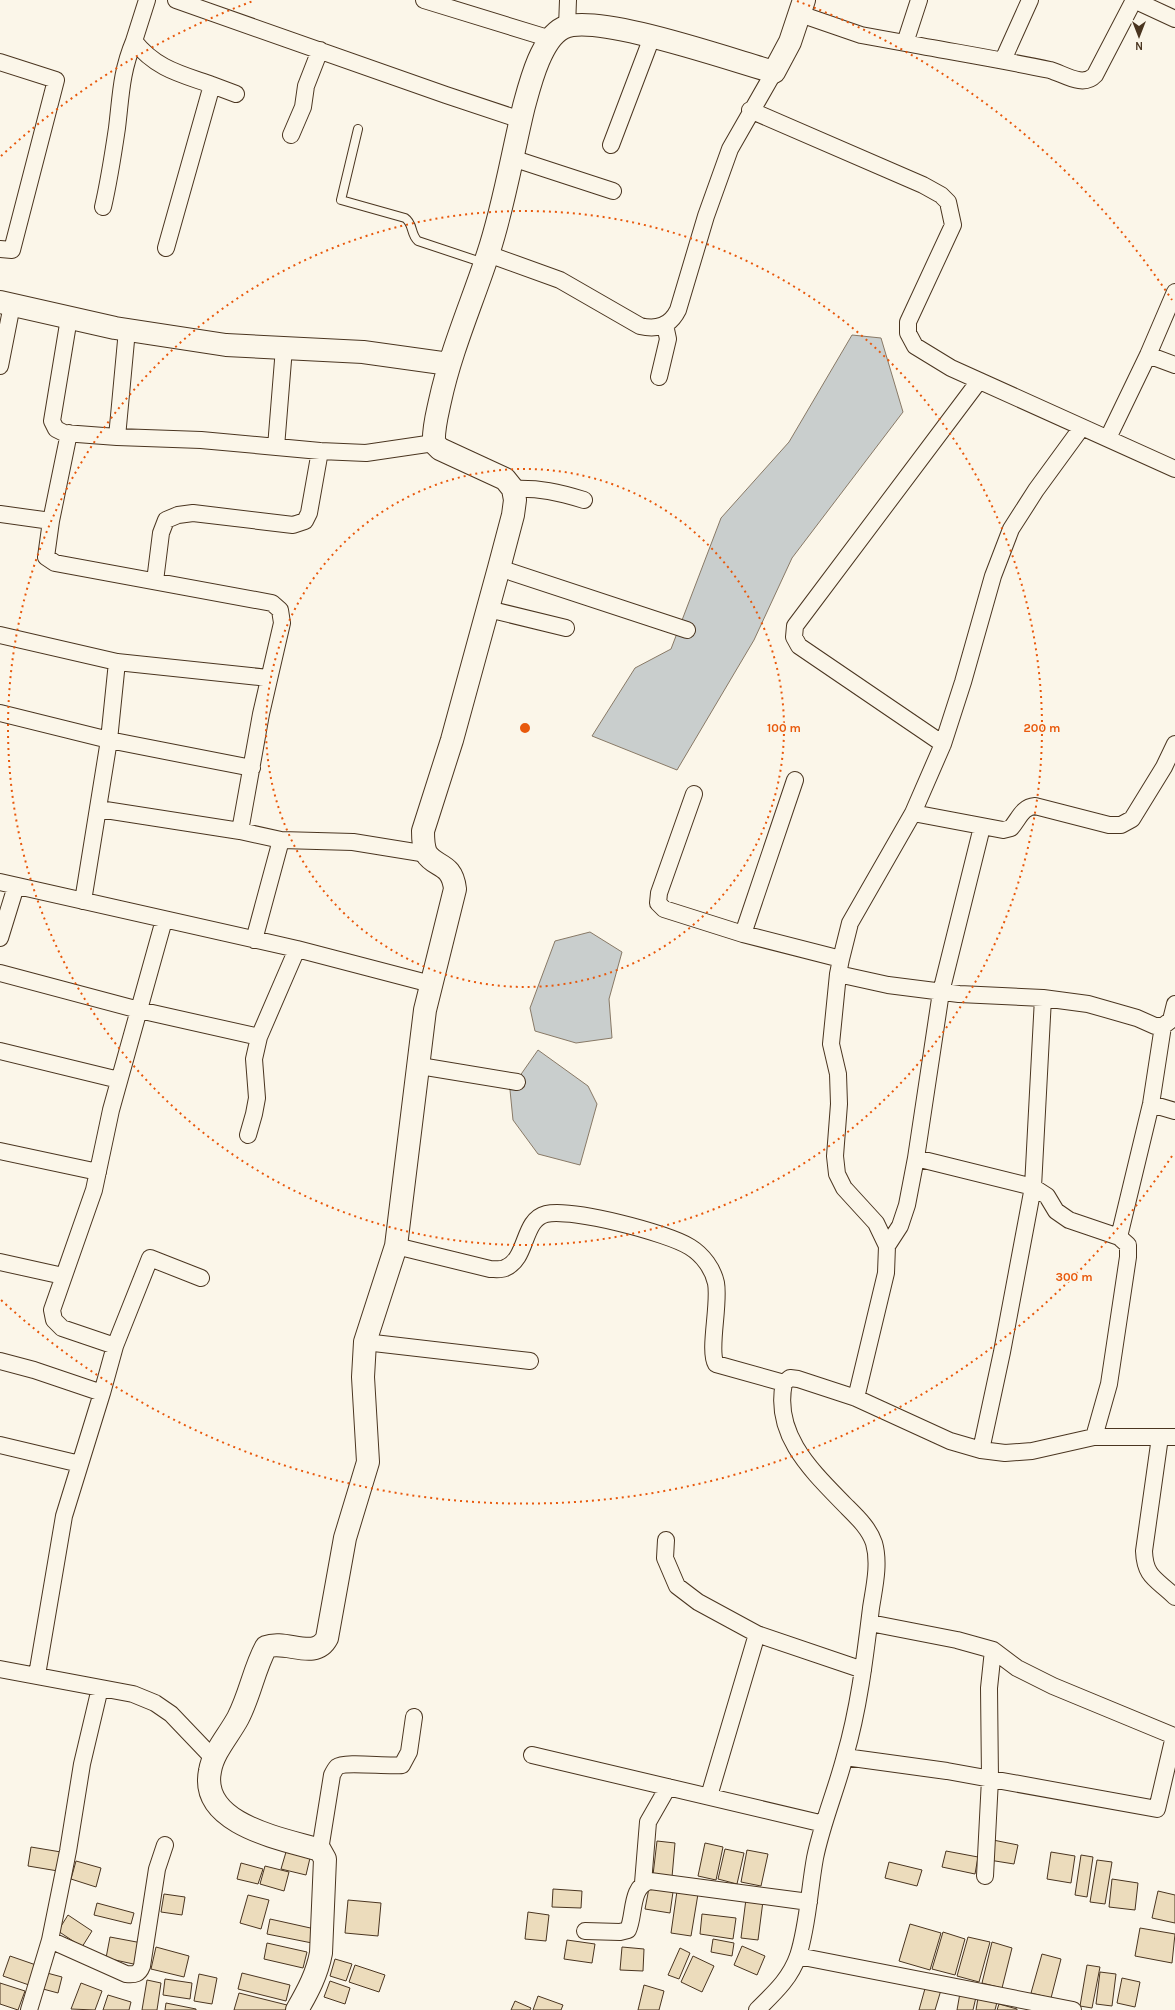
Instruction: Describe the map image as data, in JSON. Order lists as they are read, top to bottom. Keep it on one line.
{"north":"bottom","rings":["100 m","200 m","300 m"]}
